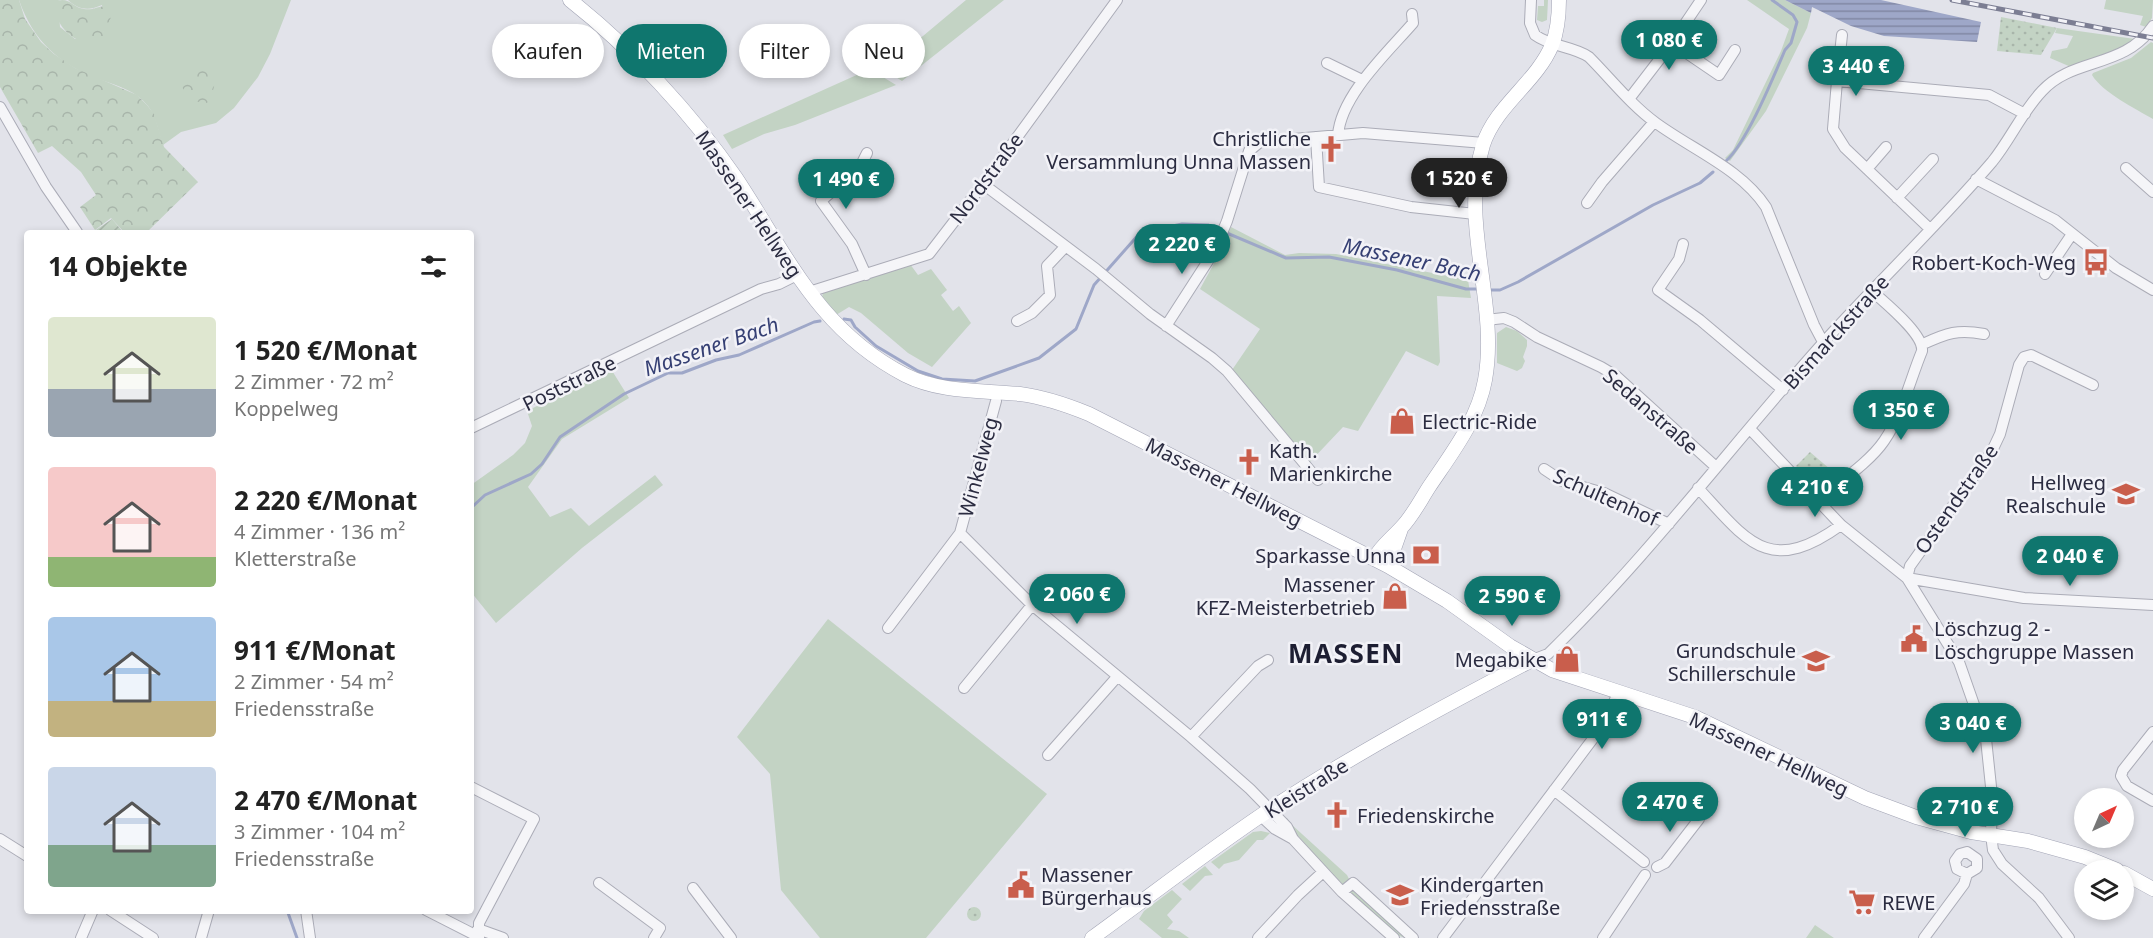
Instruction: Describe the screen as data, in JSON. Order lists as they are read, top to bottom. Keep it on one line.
{"streets":{"main road":["Massener Hellweg","Kleistraße"],"street":["Nordstraße","Bismarckstraße","Poststraße","Sedanstraße","Winkelweg","Schultenhof","Ostendstraße"]},"crossings":[["Nordstraße","Massener Hellweg"],["Massener Hellweg","Bismarckstraße"],["Massener Hellweg","Poststraße"],["Massener Hellweg","Kleistraße"],["Bismarckstraße","Sedanstraße"],["Bismarckstraße","Schultenhof"],["Bismarckstraße","Kleistraße"],["Winkelweg","Kleistraße"]],"districts":["MASSEN"],"water":["Massener Bach"],"places":{"church":["Christliche Versammlung Unna Massen","Kath. Marienkirche","Friedenskirche"],"bus stop":["Robert-Koch-Weg"],"shop":["Electric-Ride","Massener KFZ-Meisterbetrieb","Megabike"],"school or university":["Hellweg Realschule","Grundschule Schillerschule","Kindergarten Friedensstraße"],"bank":["Sparkasse Unna"],"public building":["Löschzug 2 - Löschgruppe Massen","Massener Bürgerhaus"],"supermarket":["REWE"]},"north":"top right","page":{"price":["1 080 €","3 440 €","1 520 €","1 490 €","2 220 €","1 350 €","4 210 €","2 040 €","2 060 €","2 590 €","911 €","3 040 €","2 470 €","2 710 €"],"chip":["Kaufen","Mieten","Filter","Neu"],"heading":"14 Objekte","list":[{"name":"1 520 €/Monat","note":"2 Zimmer · 72 m² · Koppelweg"},{"name":"2 220 €/Monat","note":"4 Zimmer · 136 m² · Kletterstraße"},{"name":"911 €/Monat","note":"2 Zimmer · 54 m² · Friedensstraße"},{"name":"2 470 €/Monat","note":"3 Zimmer · 104 m² · Friedensstraße"}]}}
